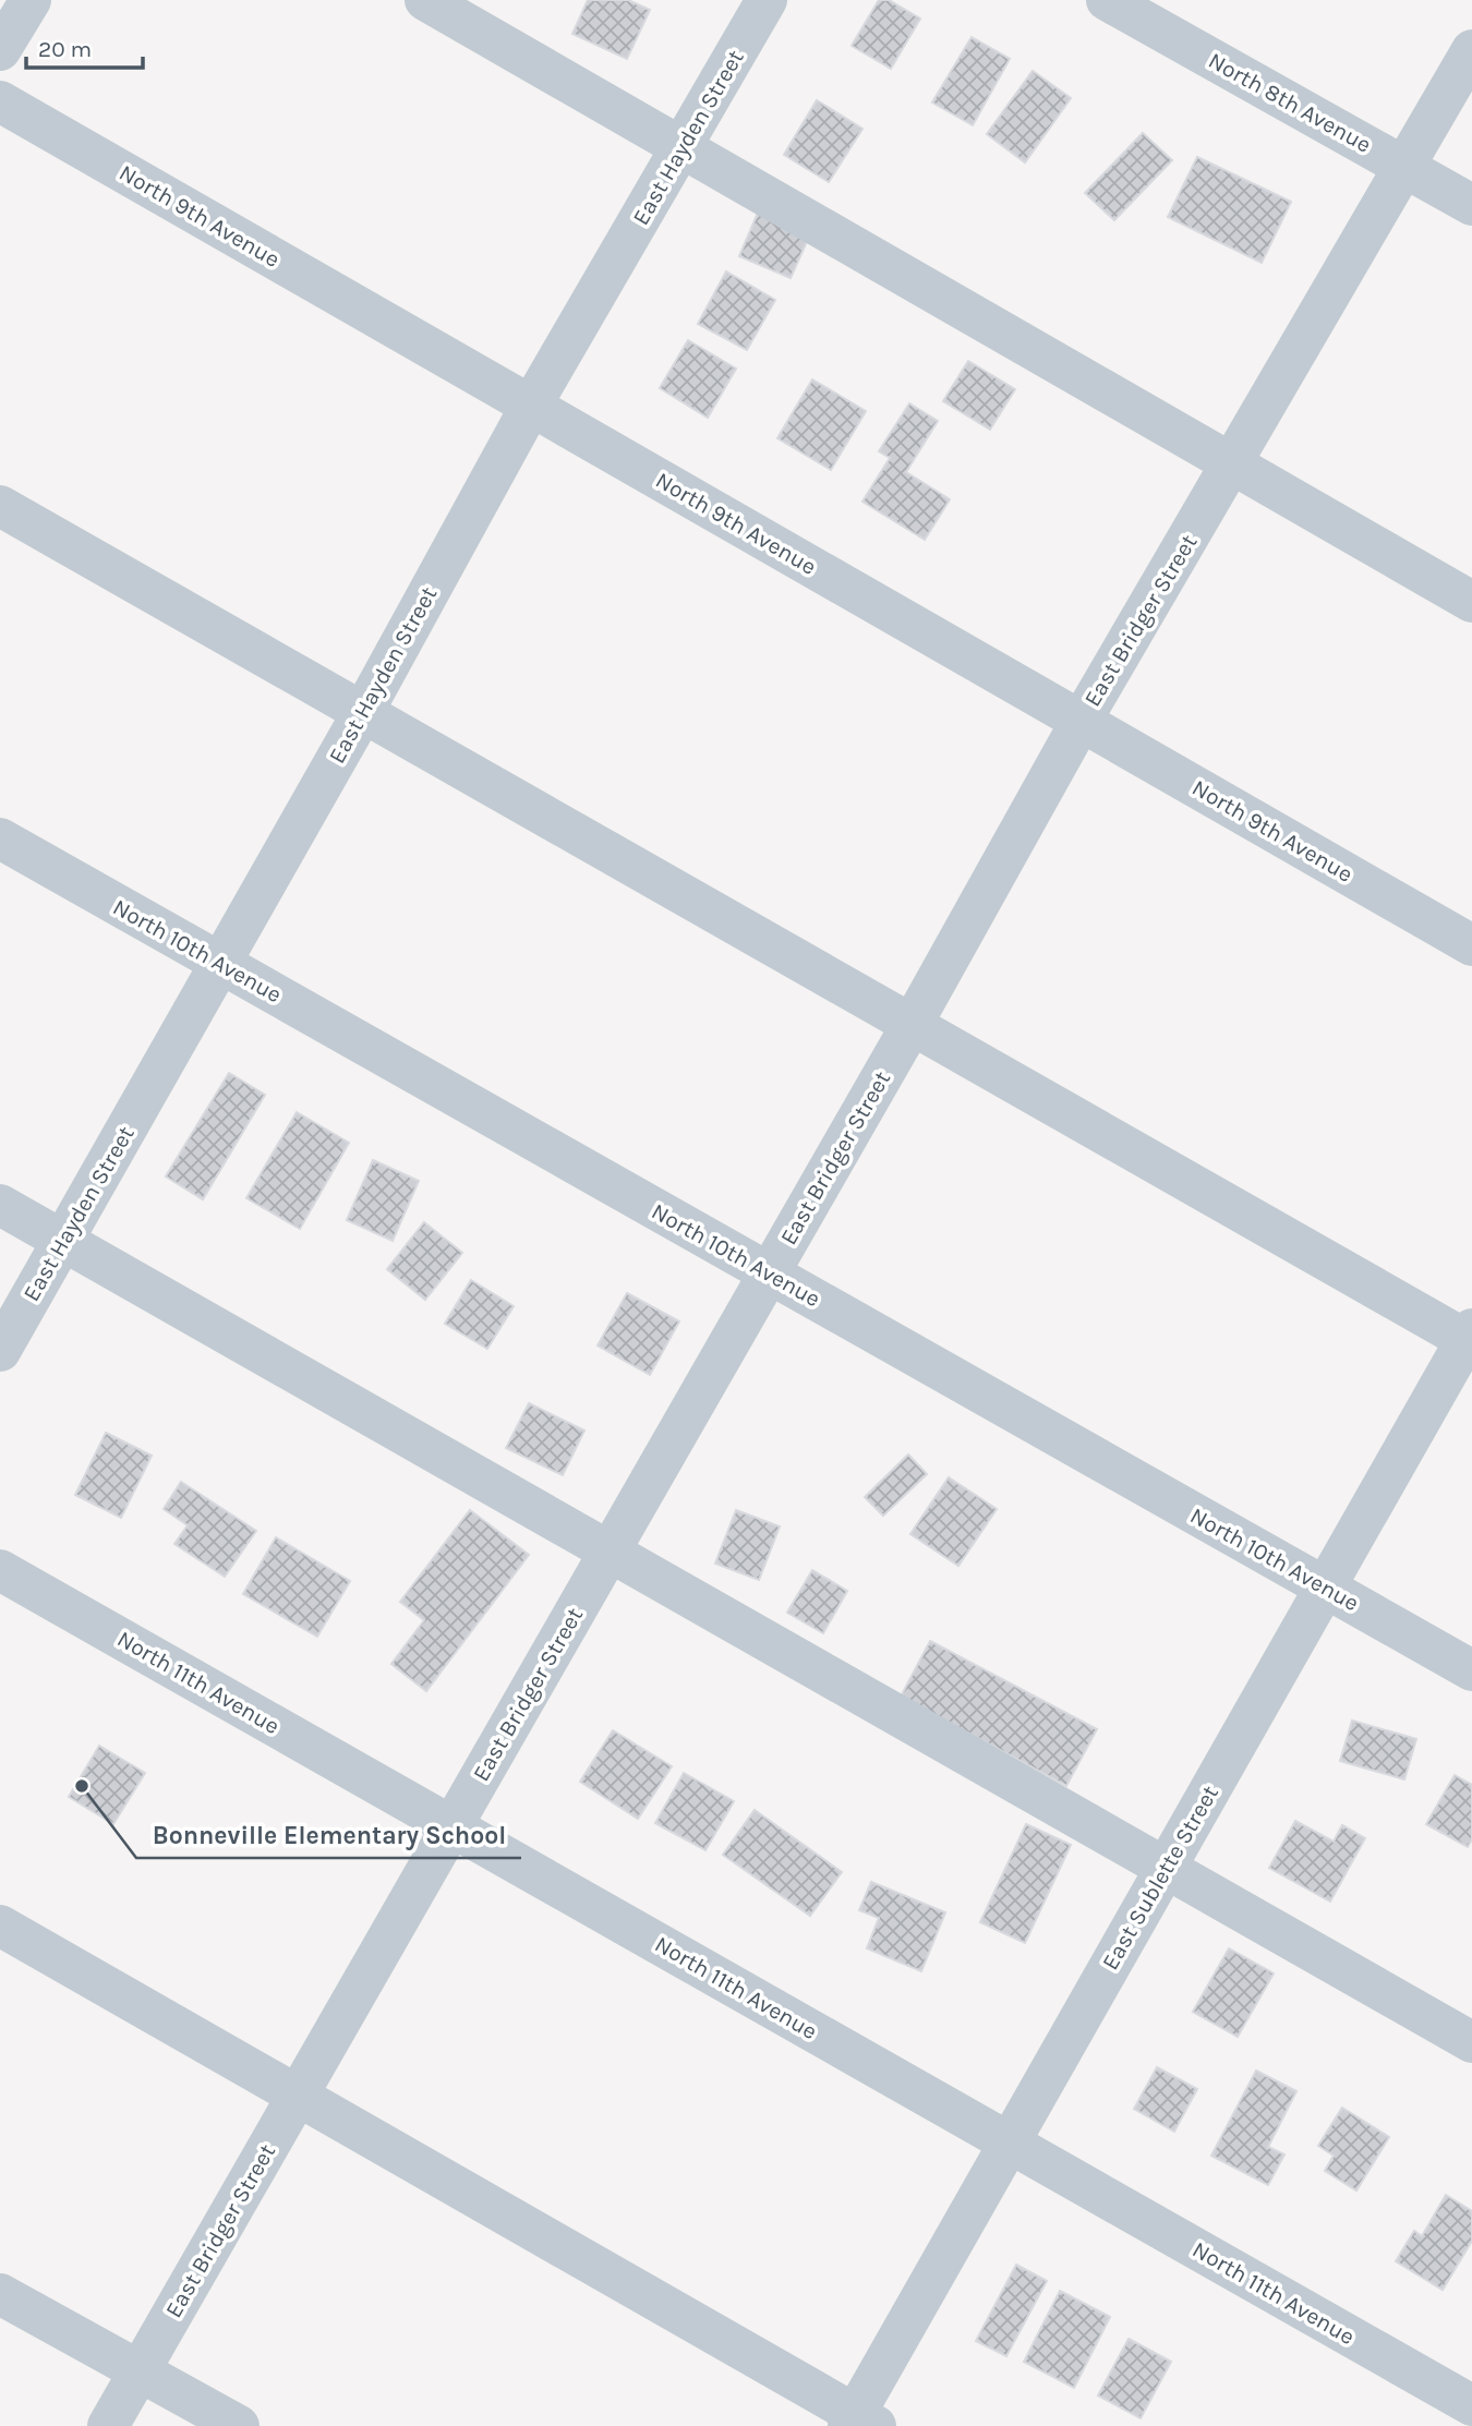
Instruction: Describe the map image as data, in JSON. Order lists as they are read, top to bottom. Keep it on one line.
{"streets":{"street":["North 8th Avenue","East Hayden Street","North 9th Avenue","East Bridger Street","North 10th Avenue","North 11th Avenue","East Sublette Street"]},"crossings":[["North 8th Avenue","East Bridger Street"],["East Hayden Street","North 9th Avenue"],["East Hayden Street","North 10th Avenue"],["North 9th Avenue","East Bridger Street"],["East Bridger Street","North 10th Avenue"],["East Bridger Street","North 11th Avenue"],["North 10th Avenue","East Sublette Street"],["North 11th Avenue","East Sublette Street"]],"places":["Bonneville Elementary School"],"scale_bar":"20 m"}
